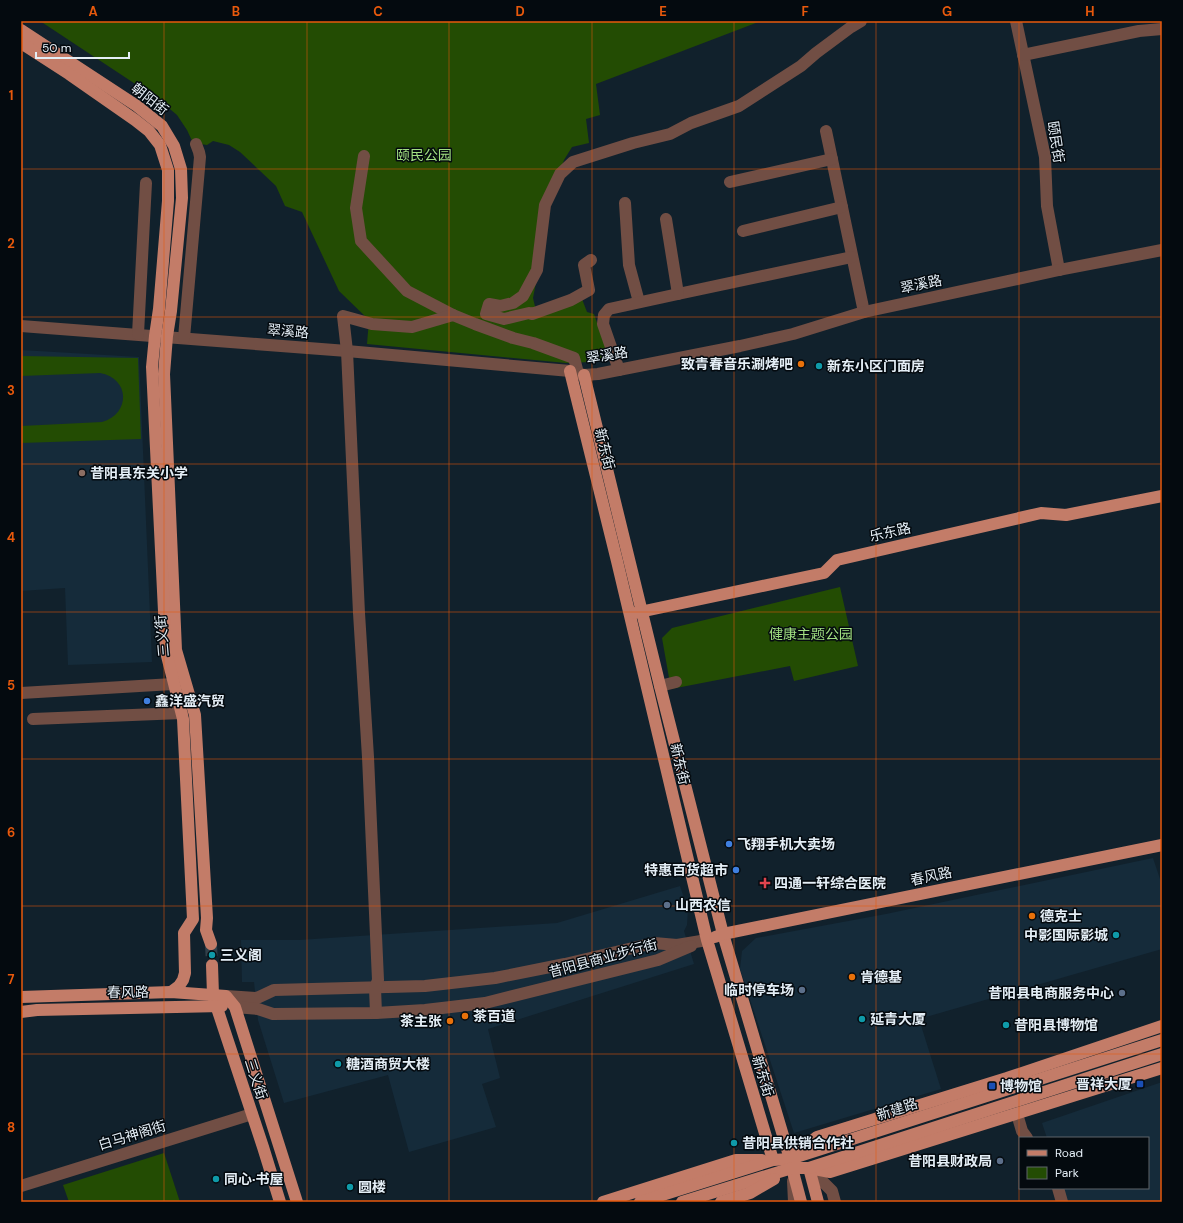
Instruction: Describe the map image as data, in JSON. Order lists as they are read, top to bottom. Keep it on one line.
{"streets":{"main road":["朝阳街","新东街","乐东路","三义街","春风路","新建路"],"street":["颐民街","翠溪路","昔阳县商业步行街","白马神阁街"]},"crossings":[["朝阳街","翠溪路"],["朝阳街","三义街"],["颐民街","翠溪路"],["翠溪路","新东街"],["翠溪路","三义街"],["新东街","乐东路"],["新东街","春风路"],["新东街","昔阳县商业步行街"],["新东街","新建路"],["三义街","春风路"],["三义街","昔阳县商业步行街"],["三义街","白马神阁街"],["春风路","昔阳县商业步行街"]],"parks":["颐民公园","健康主题公园"],"places":{"other":["致青春音乐涮烤吧","新东小区门面房","昔阳县东关小学","鑫洋盛汽贸","飞翔手机大卖场","特惠百货超市","山西农信","德克士","中影国际影城","三义阁","肯德基","临时停车场","昔阳县电商服务中心","茶百道","延青大厦","茶主张","昔阳县博物馆","糖酒商贸大楼","昔阳县供销合作社","昔阳县财政局","同心·书屋","圆楼"],"health":["四通一轩综合医院"],"transit":["晋祥大厦","博物馆"]},"legend":["Road","Park"],"scale_bar":"50 m","grid":{"columns":["A","B","C","D","E","F","G","H"],"rows":["1","2","3","4","5","6","7","8"]}}
